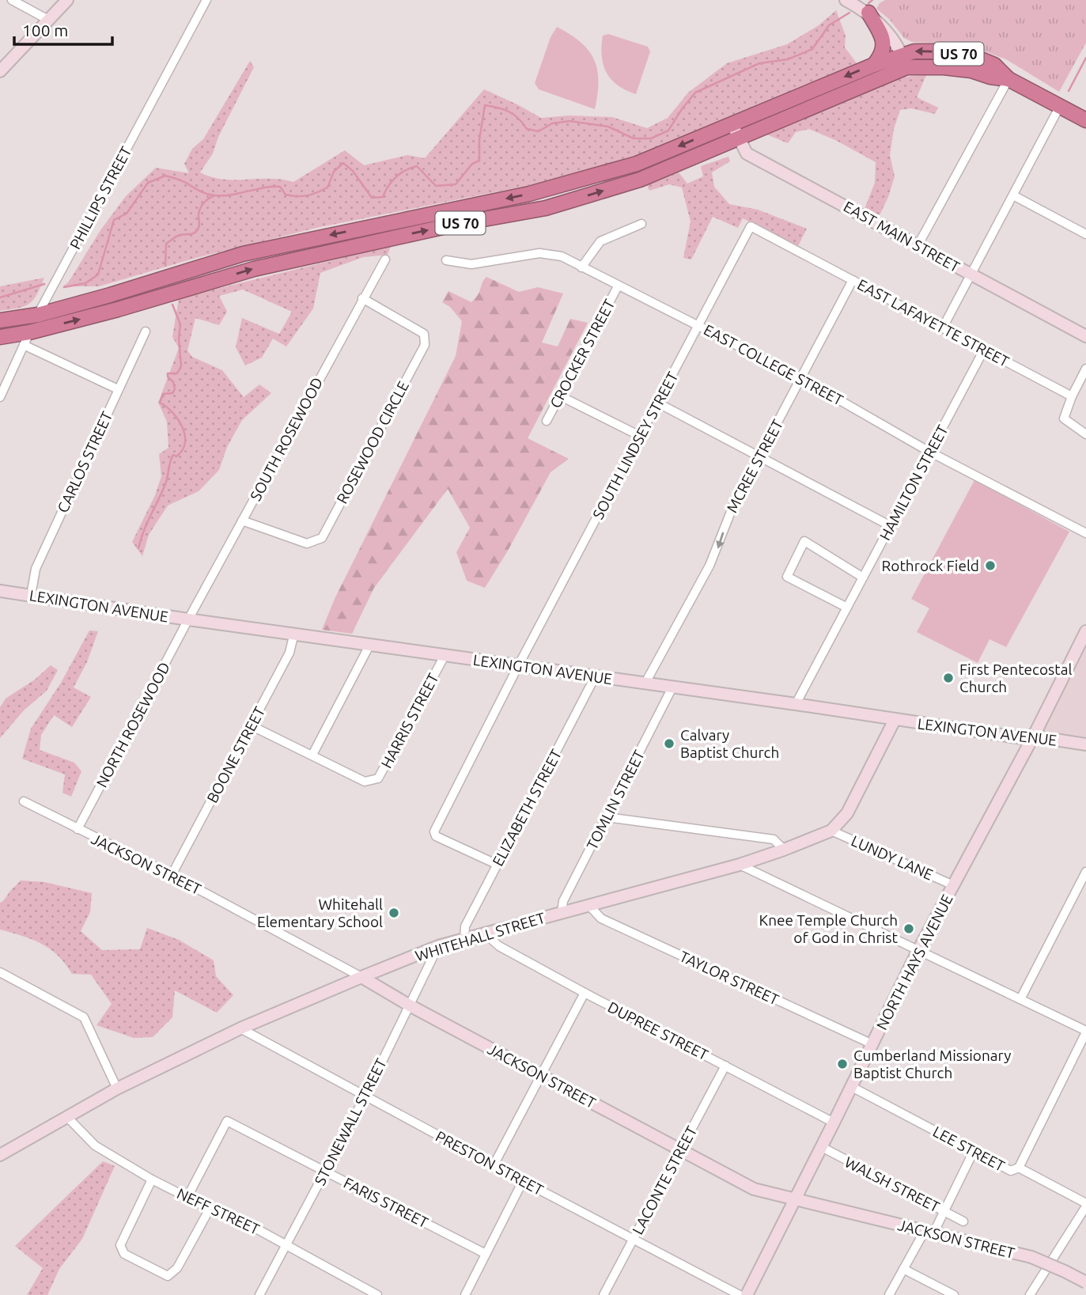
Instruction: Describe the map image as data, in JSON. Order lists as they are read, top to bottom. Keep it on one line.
{"streets":{"highway":["US 70"],"street":["PHILLIPS STREET","EAST MAIN STREET","EAST LAFAYETTE STREET","CROCKER STREET","EAST COLLEGE STREET","SOUTH ROSEWOOD","ROSEWOOD CIRCLE","SOUTH LINDSEY STREET","CARLOS STREET","MCREE STREET","HAMILTON STREET","LEXINGTON AVENUE","HARRIS STREET","NORTH ROSEWOOD","BOONE STREET","TOMLIN STREET","ELIZABETH STREET","LUNDY LANE","JACKSON STREET","WHITEHALL STREET","NORTH HAYS AVENUE","TAYLOR STREET","DUPREE STREET","STONEWALL STREET","LEE STREET","PRESTON STREET","LACONTE STREET","WALSH STREET","FARIS STREET","NEFF STREET"]},"crossings":[["US 70","PHILLIPS STREET"],["US 70","EAST MAIN STREET"],["EAST LAFAYETTE STREET","SOUTH LINDSEY STREET"],["EAST LAFAYETTE STREET","MCREE STREET"],["EAST LAFAYETTE STREET","HAMILTON STREET"],["CROCKER STREET","EAST COLLEGE STREET"],["EAST COLLEGE STREET","SOUTH LINDSEY STREET"],["EAST COLLEGE STREET","MCREE STREET"],["EAST COLLEGE STREET","HAMILTON STREET"],["SOUTH ROSEWOOD","ROSEWOOD CIRCLE"],["SOUTH ROSEWOOD","LEXINGTON AVENUE"],["SOUTH ROSEWOOD","NORTH ROSEWOOD"],["SOUTH LINDSEY STREET","LEXINGTON AVENUE"],["SOUTH LINDSEY STREET","ELIZABETH STREET"],["CARLOS STREET","LEXINGTON AVENUE"],["MCREE STREET","LEXINGTON AVENUE"],["HAMILTON STREET","LEXINGTON AVENUE"],["LEXINGTON AVENUE","HARRIS STREET"],["LEXINGTON AVENUE","NORTH ROSEWOOD"],["LEXINGTON AVENUE","BOONE STREET"],["LEXINGTON AVENUE","TOMLIN STREET"],["LEXINGTON AVENUE","ELIZABETH STREET"],["LEXINGTON AVENUE","WHITEHALL STREET"],["LEXINGTON AVENUE","NORTH HAYS AVENUE"],["HARRIS STREET","BOONE STREET"],["NORTH ROSEWOOD","JACKSON STREET"],["BOONE STREET","JACKSON STREET"],["TOMLIN STREET","WHITEHALL STREET"],["ELIZABETH STREET","WHITEHALL STREET"],["LUNDY LANE","WHITEHALL STREET"],["LUNDY LANE","NORTH HAYS AVENUE"],["JACKSON STREET","WHITEHALL STREET"],["JACKSON STREET","NORTH HAYS AVENUE"],["JACKSON STREET","STONEWALL STREET"],["JACKSON STREET","LACONTE STREET"],["WHITEHALL STREET","TAYLOR STREET"],["WHITEHALL STREET","DUPREE STREET"],["WHITEHALL STREET","STONEWALL STREET"],["WHITEHALL STREET","PRESTON STREET"],["WHITEHALL STREET","NEFF STREET"],["NORTH HAYS AVENUE","TAYLOR STREET"],["NORTH HAYS AVENUE","DUPREE STREET"],["NORTH HAYS AVENUE","LEE STREET"],["NORTH HAYS AVENUE","WALSH STREET"],["DUPREE STREET","LACONTE STREET"],["STONEWALL STREET","PRESTON STREET"],["STONEWALL STREET","FARIS STREET"],["STONEWALL STREET","NEFF STREET"],["PRESTON STREET","LACONTE STREET"],["FARIS STREET","NEFF STREET"]],"one_way":["MCREE STREET"],"places":["Rothrock Field","First Pentecostal Church","Calvary Baptist Church","Whitehall Elementary School","Knee Temple Church of God in Christ","Cumberland Missionary Baptist Church"],"scale_bar":"100 m"}
